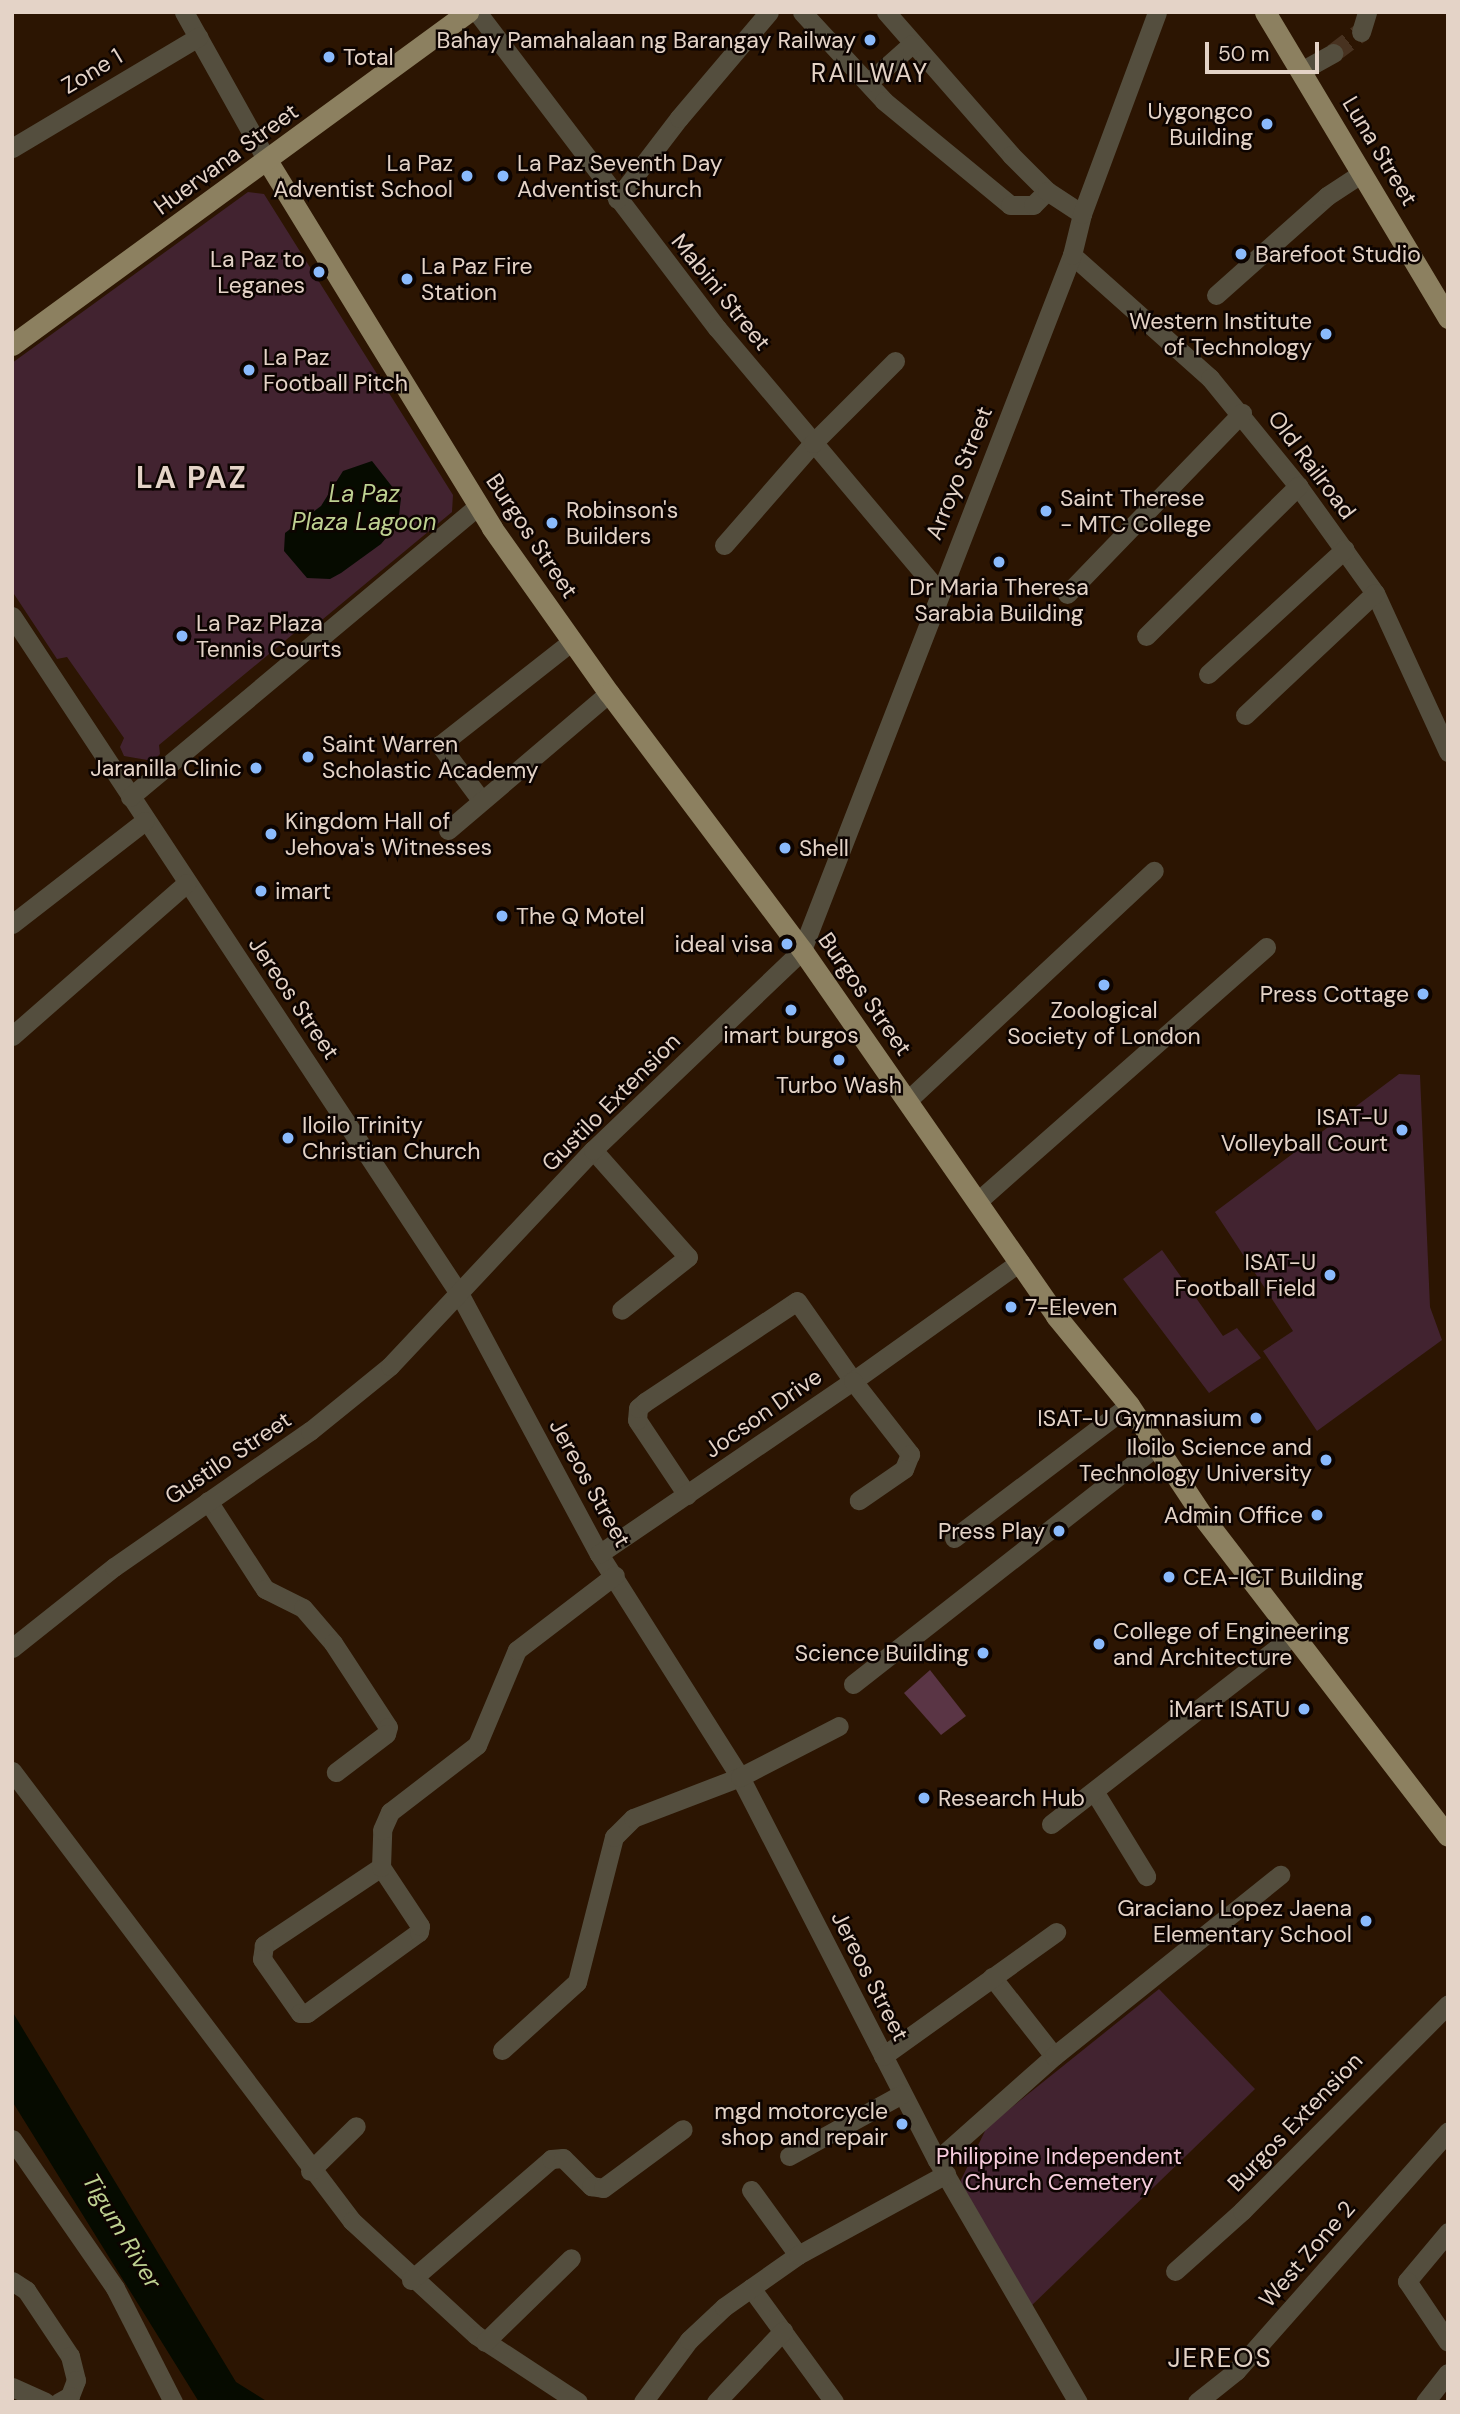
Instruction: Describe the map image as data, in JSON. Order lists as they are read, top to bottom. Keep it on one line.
{"streets":{"main road":["Luna Street","Huervana Street","Burgos Street"],"street":["Zone 1","Mabini Street","Old Railroad","Arroyo Street","Jereos Street","Gustilo Extension","Jocson Drive","Gustilo Street","Burgos Extension","West Zone 2"]},"crossings":[["Huervana Street","Burgos Street"],["Mabini Street","Arroyo Street"],["Old Railroad","Arroyo Street"],["Arroyo Street","Burgos Street"],["Arroyo Street","Gustilo Extension"],["Burgos Street","Gustilo Extension"],["Jereos Street","Gustilo Extension"],["Jereos Street","Jocson Drive"],["Jereos Street","Gustilo Street"],["Gustilo Extension","Gustilo Street"]],"districts":["RAILWAY","LA PAZ","JEREOS"],"water":["La Paz Plaza Lagoon","Tigum River"],"parks":["Philippine Independent Church Cemetery"],"places":["Bahay Pamahalaan ng Barangay Railway","Total","Uygongco Building","La Paz Adventist School","La Paz Seventh Day Adventist Church","Barefoot Studio","La Paz to Leganes","La Paz Fire Station","Western Institute of Technology","La Paz Football Pitch","Saint Therese - MTC College","Robinson's Builders","Dr Maria Theresa Sarabia Building","La Paz Plaza Tennis Courts","Saint Warren Scholastic Academy","Jaranilla Clinic","Kingdom Hall of Jehova's Witnesses","Shell","imart","The Q Motel","ideal visa","Zoological Society of London","Press Cottage","imart burgos","Turbo Wash","ISAT-U Volleyball Court","Iloilo Trinity Christian Church","ISAT-U Football Field","7-Eleven","ISAT-U Gymnasium","Iloilo Science and Technology University","Admin Office","Press Play","CEA-ICT Building","College of Engineering and Architecture","Science Building","iMart ISATU","Research Hub","Graciano Lopez Jaena Elementary School","mgd motorcycle shop and repair"],"scale_bar":"50 m"}
